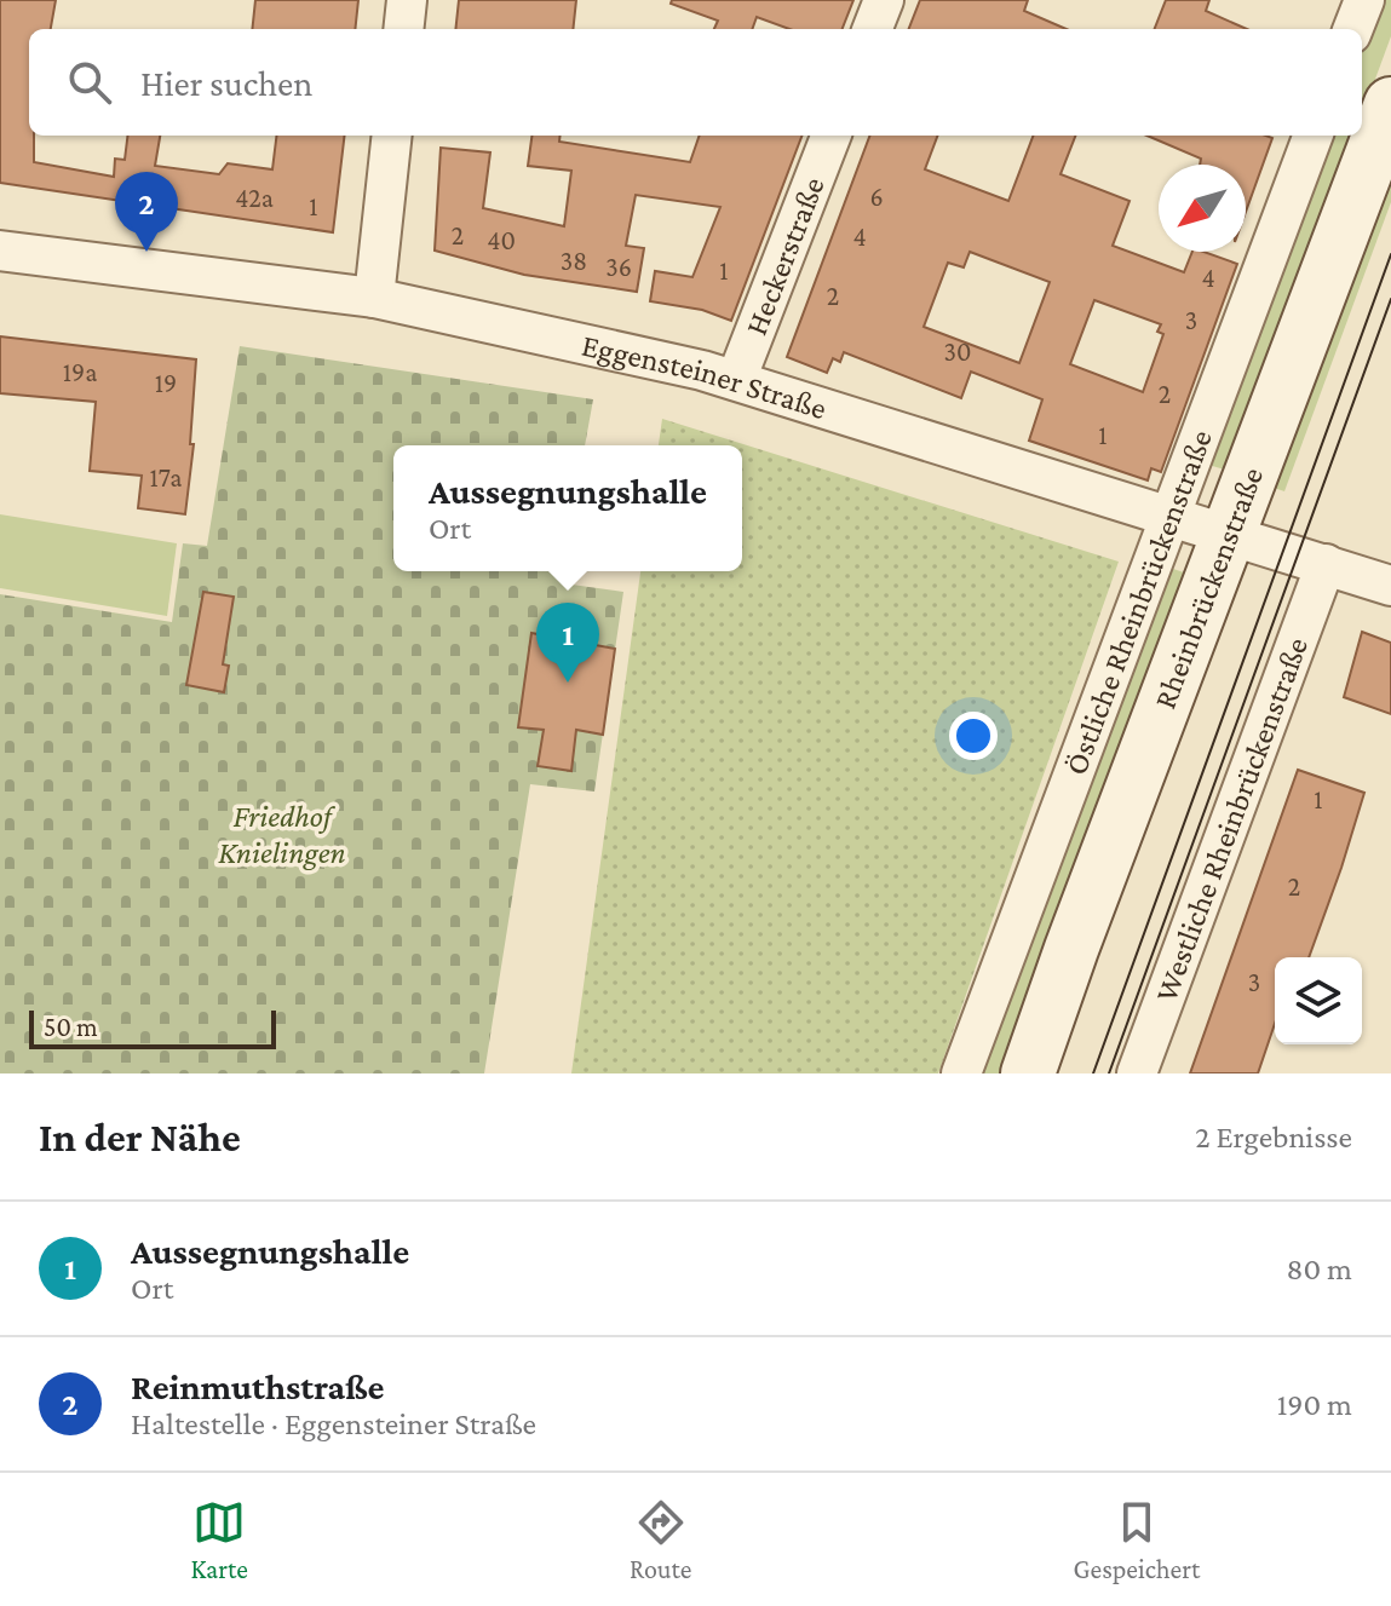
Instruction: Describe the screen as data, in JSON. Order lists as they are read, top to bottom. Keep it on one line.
{"streets":{"main road":["Rheinbrückenstraße"],"street":["Heckerstraße","Eggensteiner Straße","Östliche Rheinbrückenstraße","Westliche Rheinbrückenstraße"]},"crossings":[["Heckerstraße","Eggensteiner Straße"],["Eggensteiner Straße","Rheinbrückenstraße"],["Eggensteiner Straße","Östliche Rheinbrückenstraße"],["Eggensteiner Straße","Westliche Rheinbrückenstraße"]],"parks":["Friedhof Knielingen"],"house_numbers":["6","42a","1","2","4","40","38","36","1","4","2","3","30","19a","19","2","1","17a","1","2","3"],"scale_bar":"50 m","north":"bottom left","page":{"search":"Hier suchen","pins":["2","1"],"popup":["Aussegnungshalle","Ort"],"scale":"50 m","heading":["In der Nähe","2 Ergebnisse"],"list":[{"mark":"1","name":"Aussegnungshalle","note":"Ort","value":"80 m"},{"mark":"2","name":"Reinmuthstraße","note":"Haltestelle · Eggensteiner Straße","value":"190 m"}],"nav":["Karte","Route","Gespeichert"]}}
